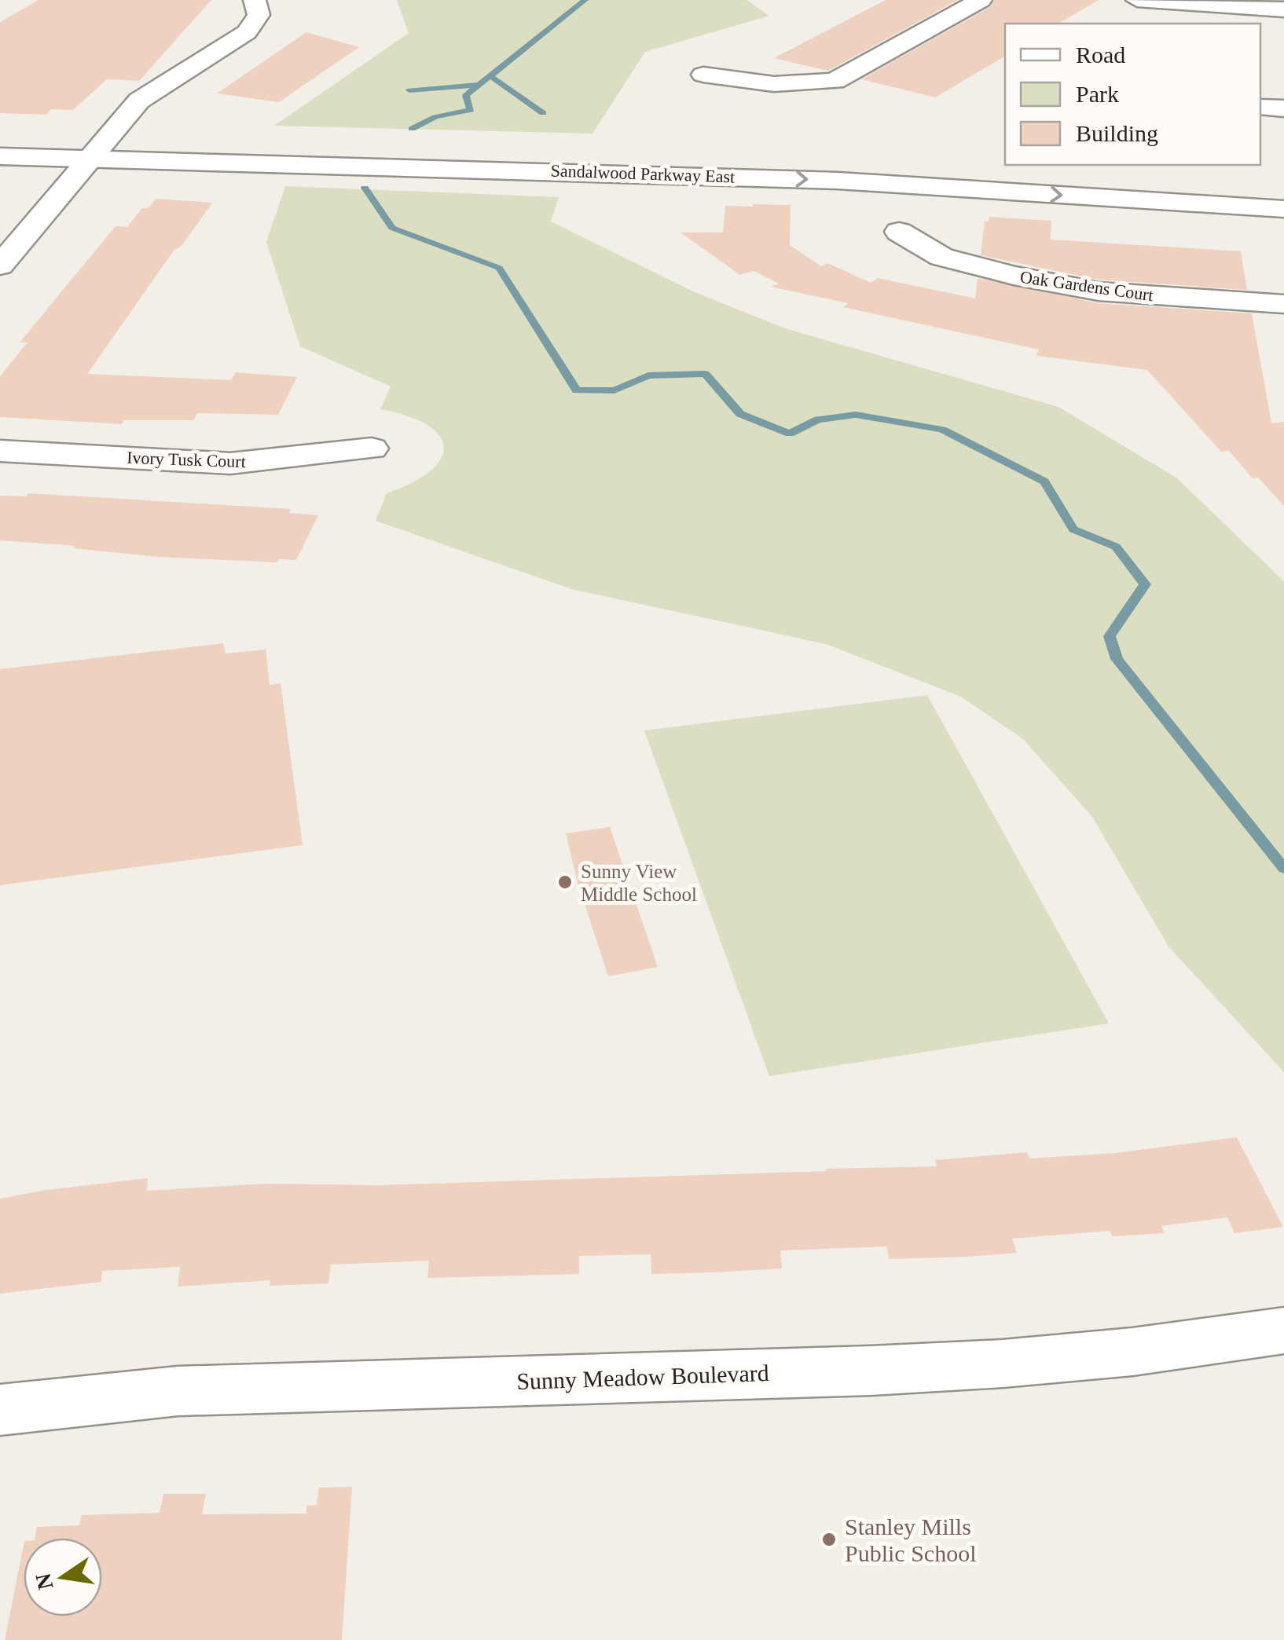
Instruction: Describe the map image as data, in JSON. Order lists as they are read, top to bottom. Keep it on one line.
{"streets":{"street":["Sandalwood Parkway East","Oak Gardens Court","Ivory Tusk Court","Sunny Meadow Boulevard"]},"places":["Sunny View Middle School","Stanley Mills Public School"],"legend":["Road","Park","Building"],"north":"left"}
